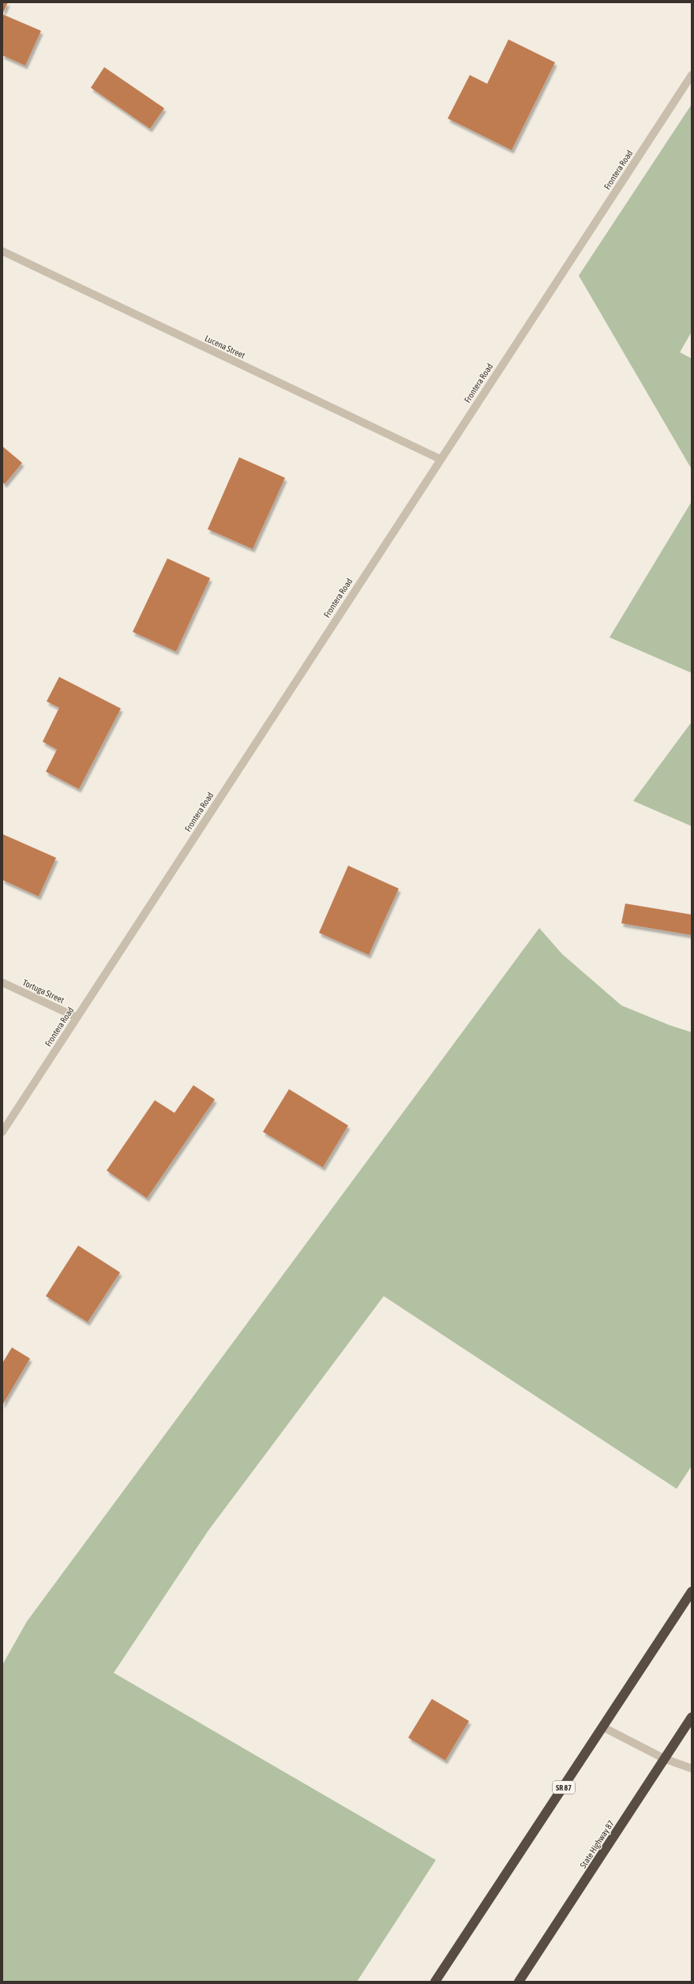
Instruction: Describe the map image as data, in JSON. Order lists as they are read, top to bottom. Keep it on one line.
{"streets":{"highway":["SR 87","State Highway 87"],"street":["Frontera Road","Lucena Street","Tortuga Street"]},"crossings":[["Frontera Road","Lucena Street"],["Frontera Road","Tortuga Street"]]}
